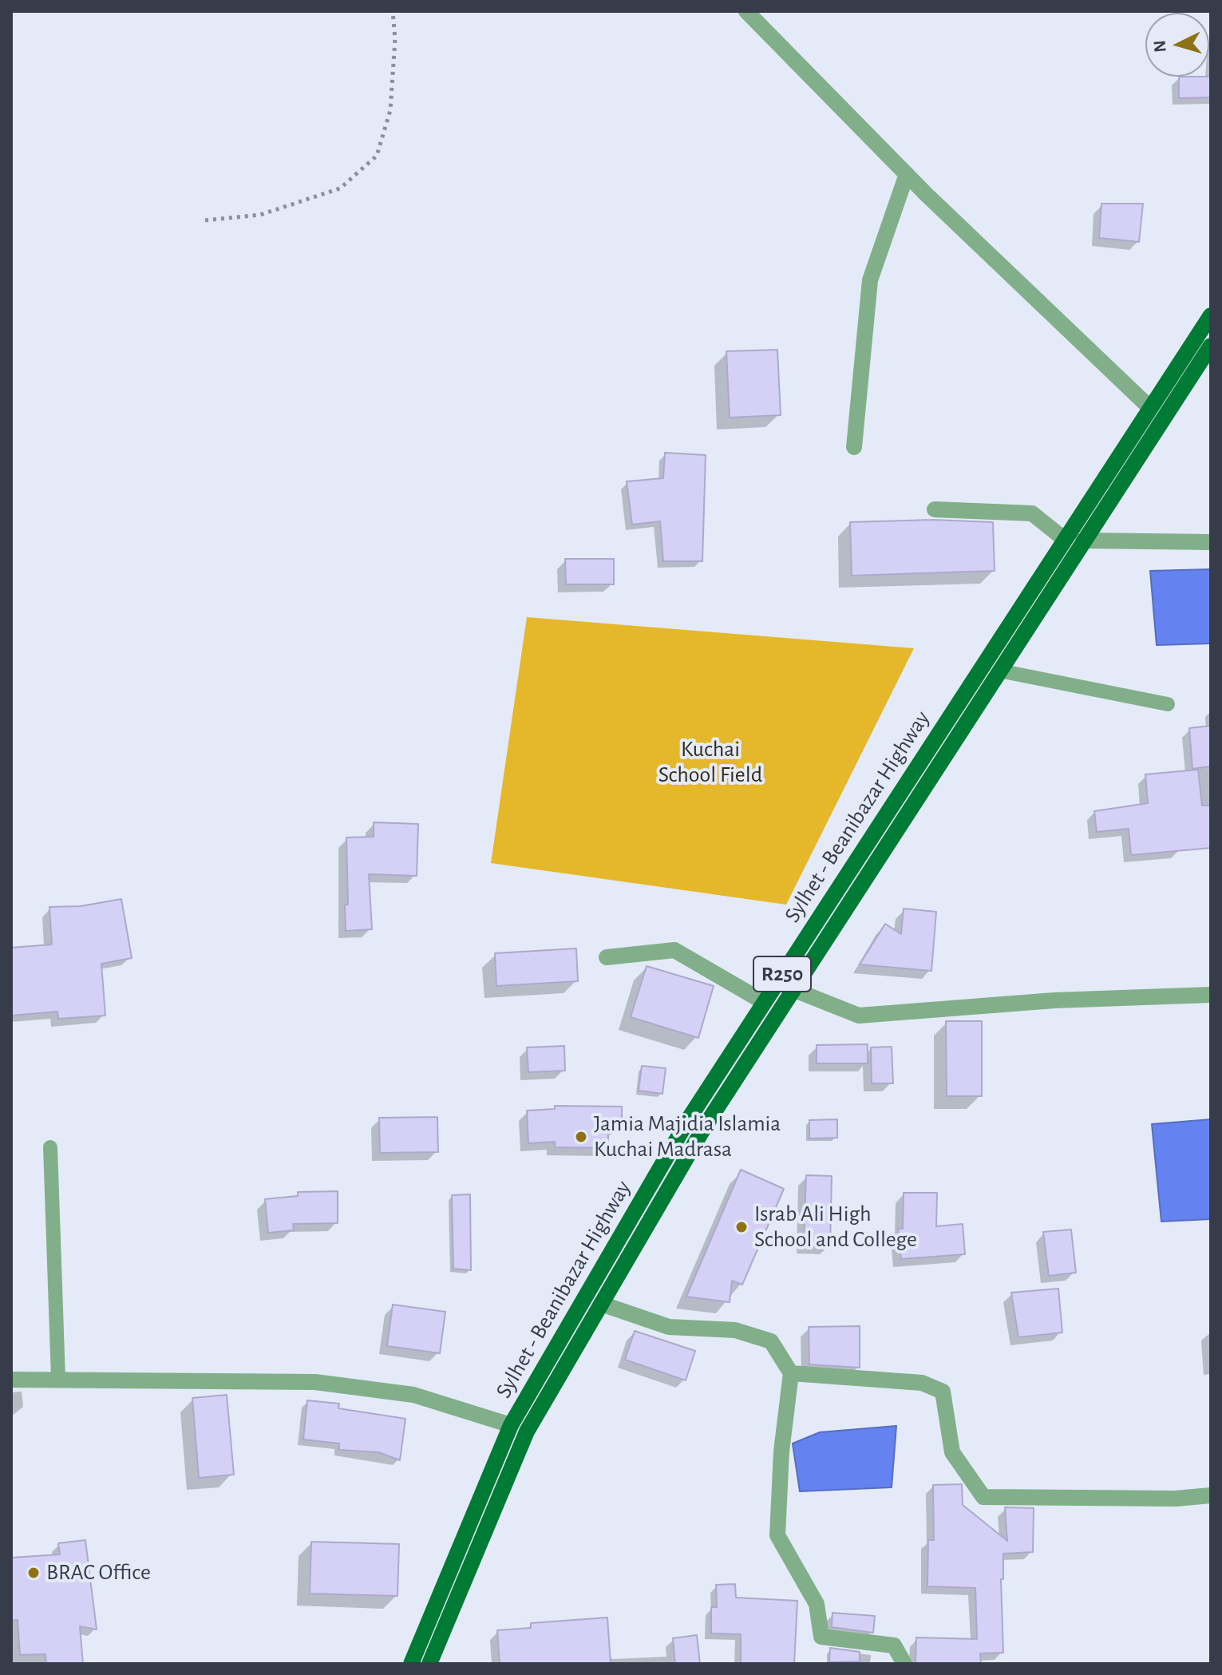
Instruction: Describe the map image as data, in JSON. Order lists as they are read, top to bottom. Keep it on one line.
{"streets":{"main road":["Sylhet - Beanibazar Highway","R250"]},"parks":["Kuchai School Field"],"places":["Jamia Majidia Islamia Kuchai Madrasa","Israb Ali High School and College","BRAC Office"],"north":"left"}
